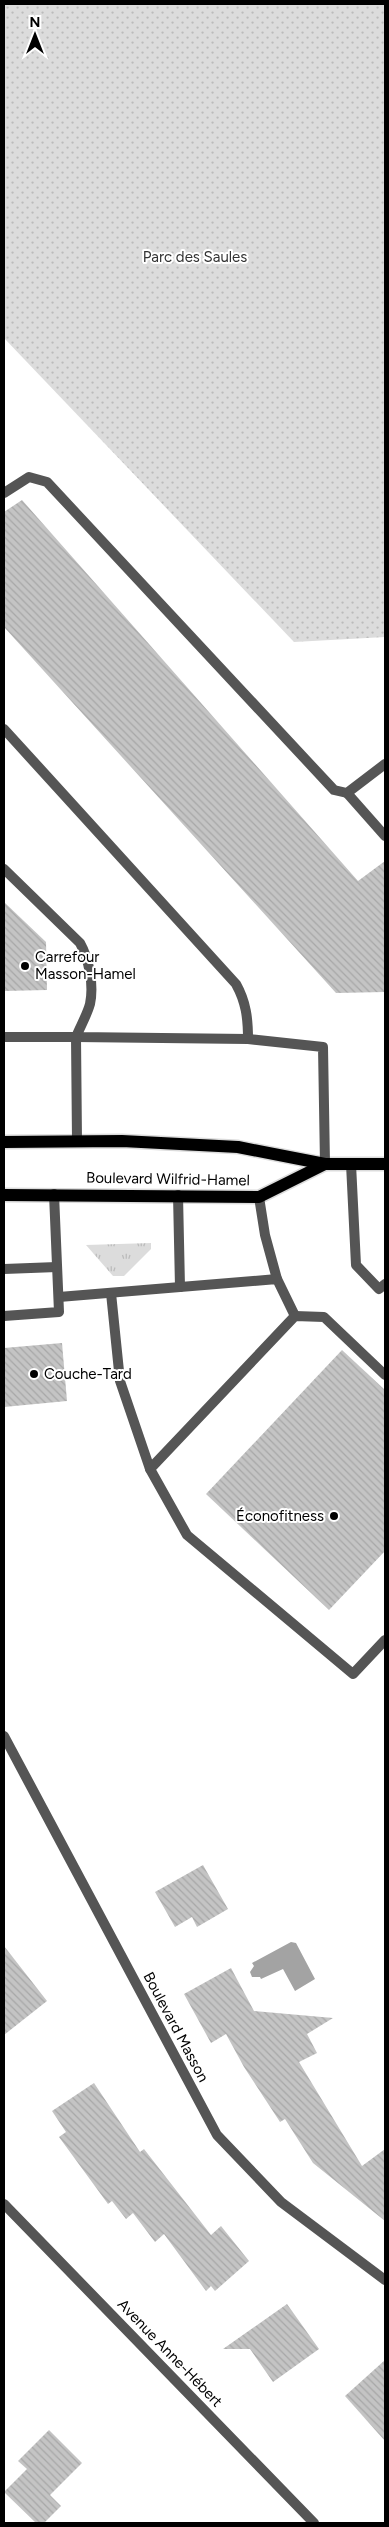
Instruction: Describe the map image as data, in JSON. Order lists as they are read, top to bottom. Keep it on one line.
{"streets":{"main road":["Boulevard Wilfrid-Hamel"],"street":["Boulevard Masson","Avenue Anne-Hébert"]},"parks":["Parc des Saules"],"places":["Carrefour Masson-Hamel","Couche-Tard","Éconofitness"],"north":"top"}
